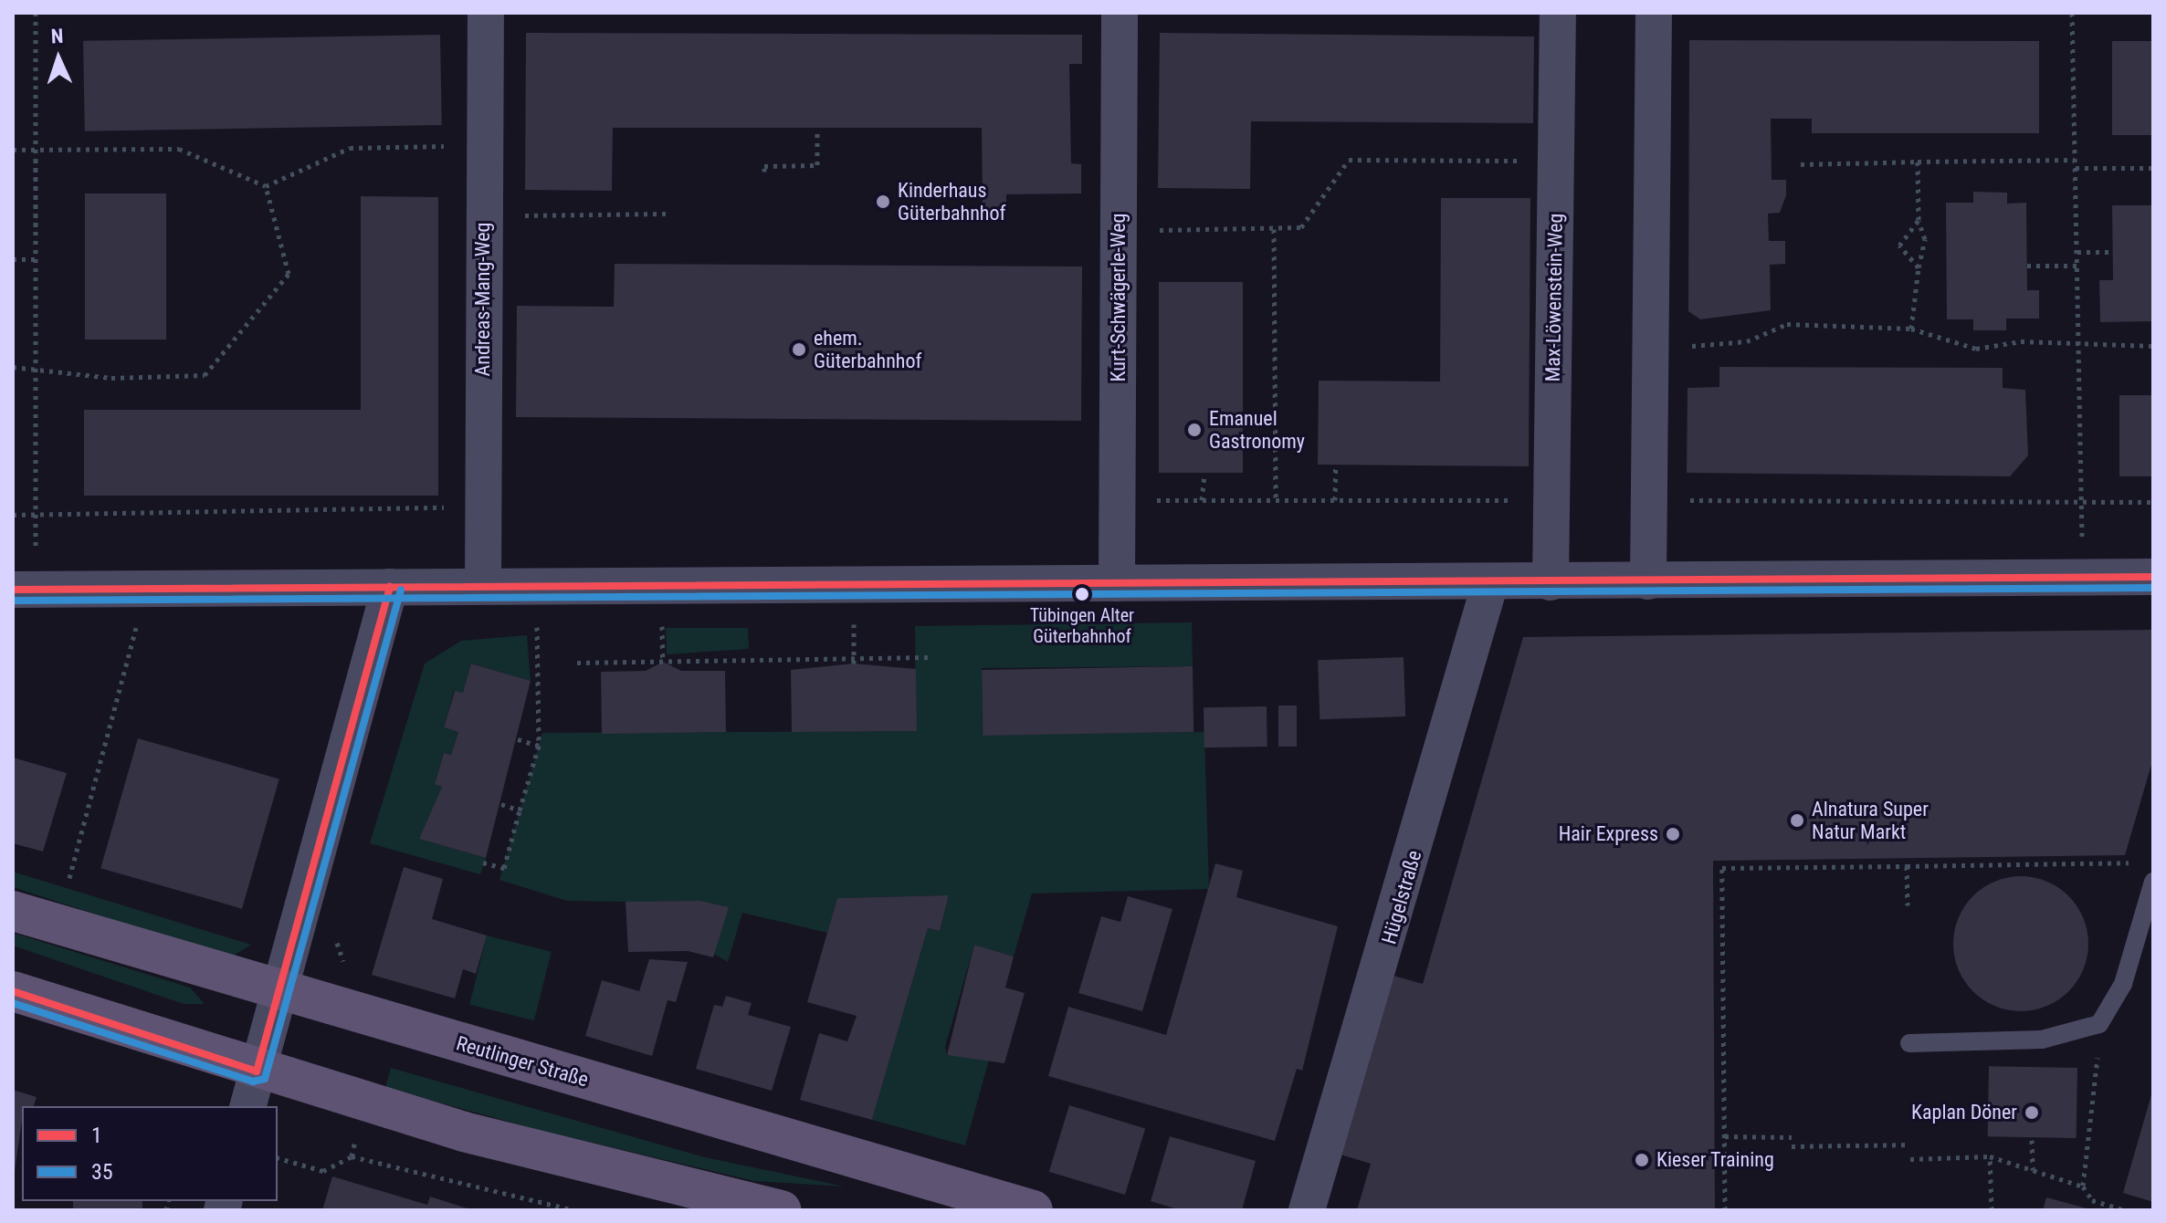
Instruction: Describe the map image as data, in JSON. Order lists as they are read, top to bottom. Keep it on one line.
{"streets":{"main road":["Reutlinger Straße"],"street":["Kurt-Schwägerle-Weg","Max-Löwenstein-Weg","Andreas-Mang-Weg","Hügelstraße"]},"places":["Kinderhaus Güterbahnhof","ehem. Güterbahnhof","Emanuel Gastronomy","Tübingen Alter Güterbahnhof","Alnatura Super Natur Markt","Hair Express","Kaplan Döner","Kieser Training"],"lines":["transit line 1","transit line 35"],"legend":["1","35"],"north":"top"}
